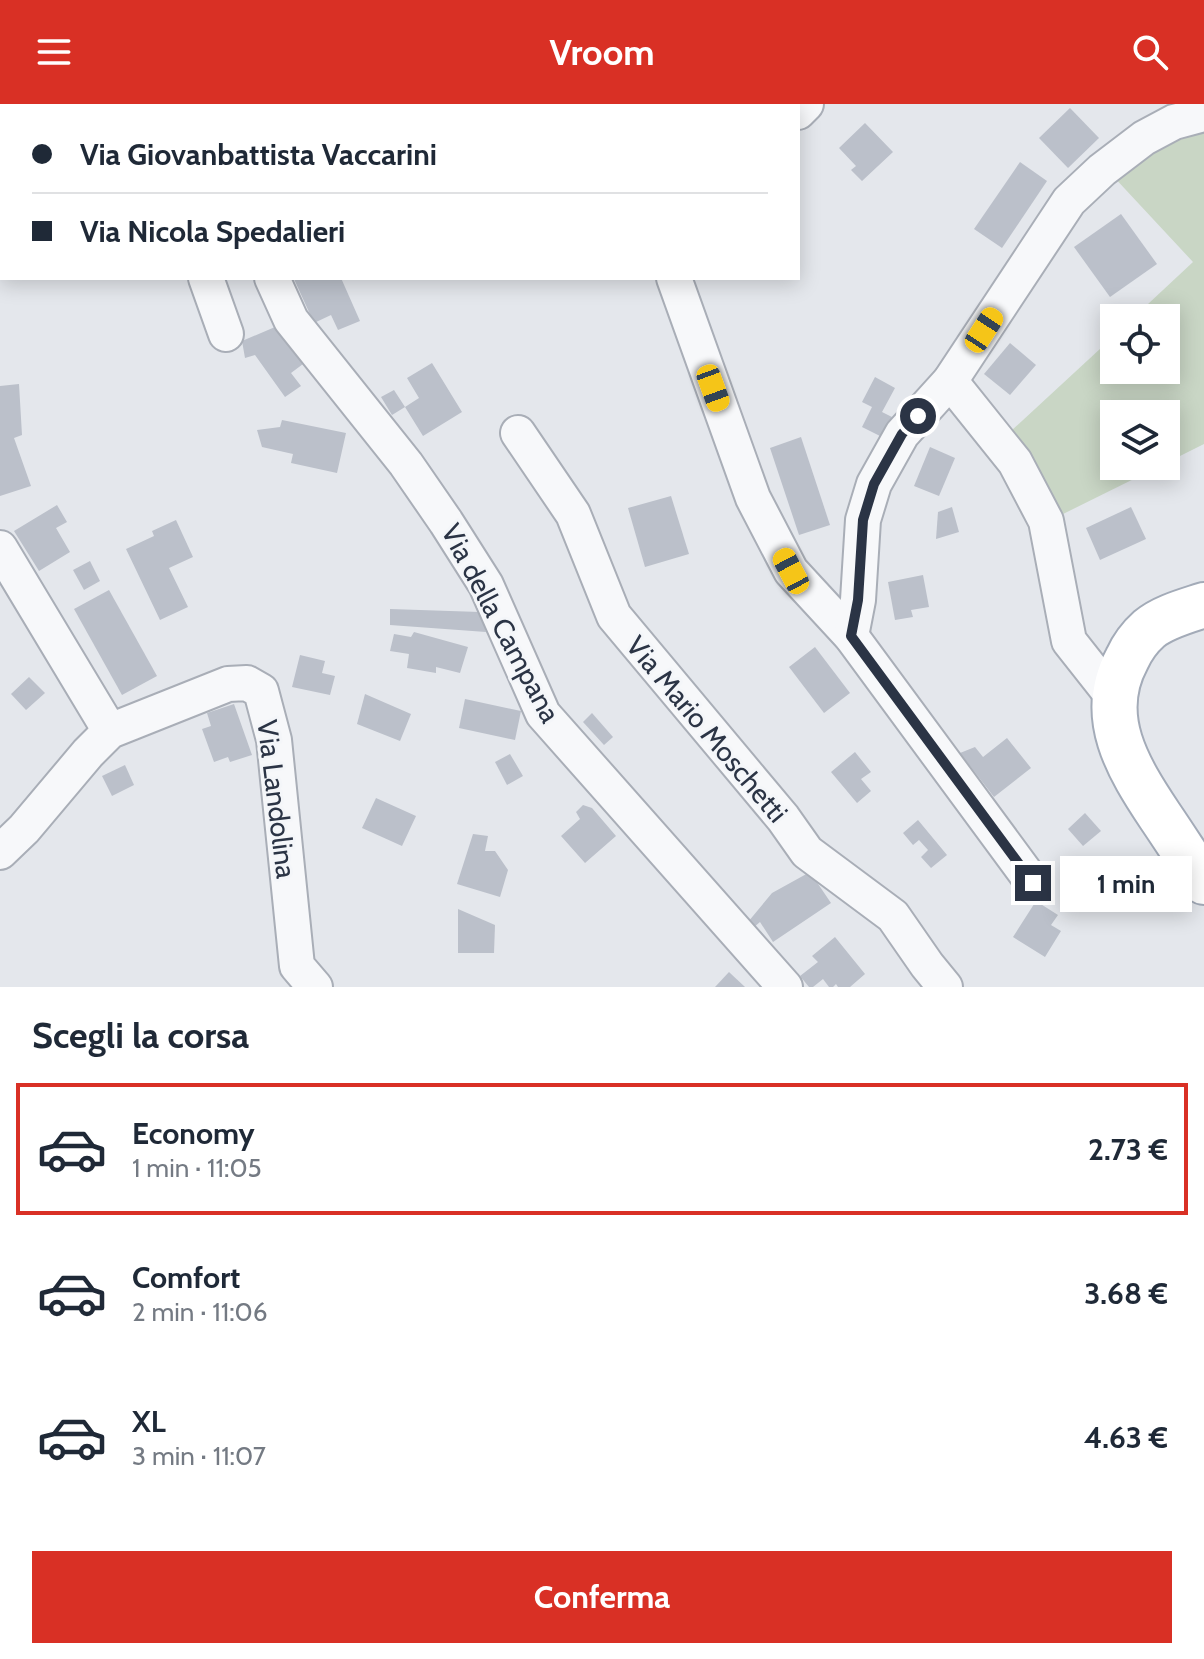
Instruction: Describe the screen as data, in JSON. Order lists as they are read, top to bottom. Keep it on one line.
{"streets":{"street":["Via della Campana","Via Mario Moschetti","Via Landolina"]},"page":{"header":"Vroom","banner":["Via Giovanbattista Vaccarini","Via Nicola Spedalieri"],"bubble":"1 min","heading":"Scegli la corsa","list":[{"name":"Economy","note":"1 min · 11:05","value":"2.73 €"},{"name":"Comfort","note":"2 min · 11:06","value":"3.68 €"},{"name":"XL","note":"3 min · 11:07","value":"4.63 €"}],"buttons":"Conferma"}}
